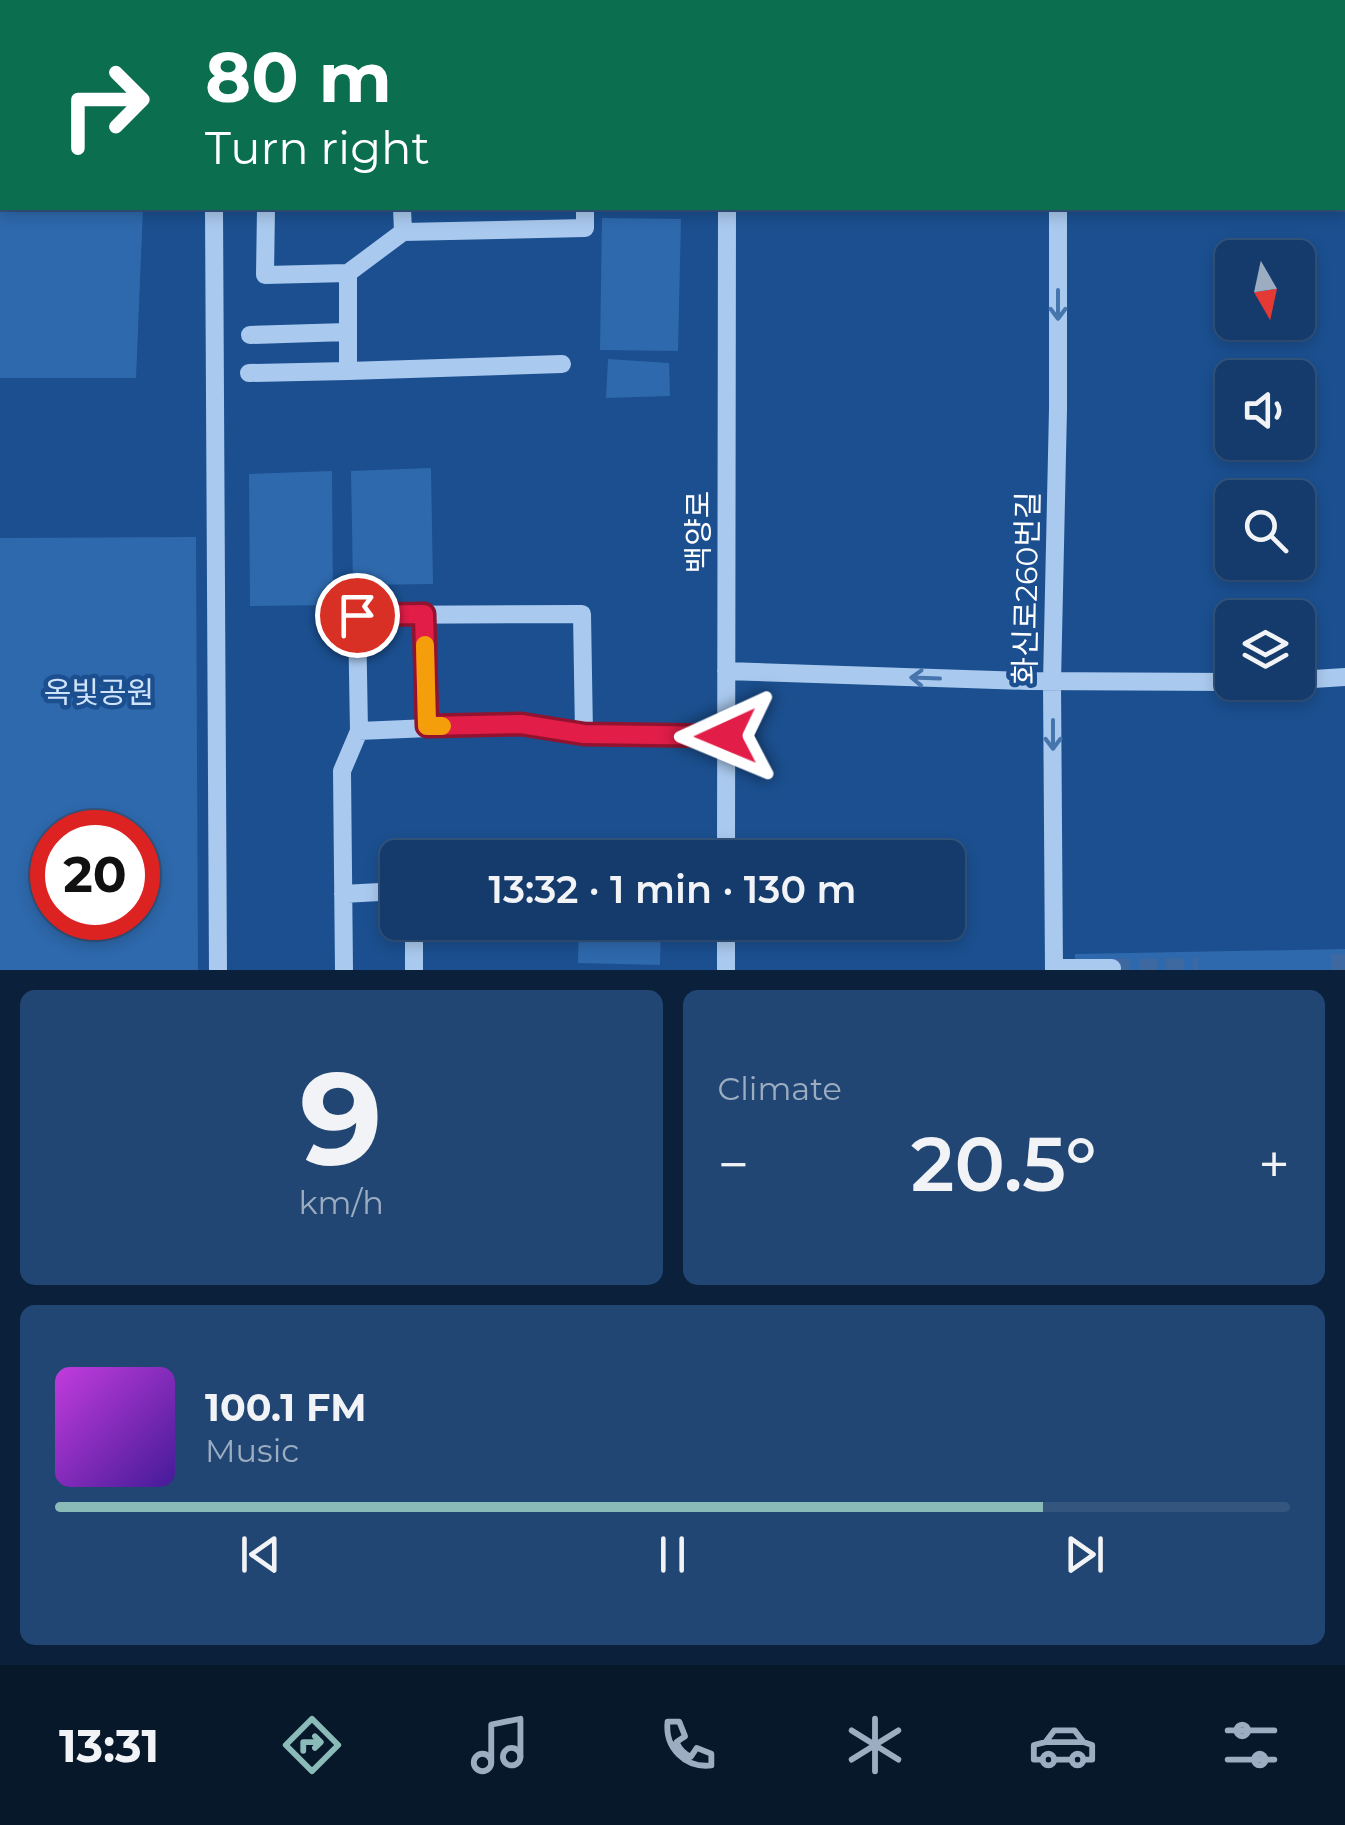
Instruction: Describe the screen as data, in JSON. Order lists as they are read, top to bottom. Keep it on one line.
{"streets":{"street":["백양로","화신로260번길"]},"one_way":["화신로260번길"],"parks":["옥빛공원"],"north":"bottom","page":{"turn":["80 m","Turn right"],"limit":"20","trip":"13:32 · 1 min · 130 m","tile":[["9","km/h"],"Climate"],"heat":["−","20.5°","+"],"song":["100.1 FM","Music"],"tabs":"13:31"}}
